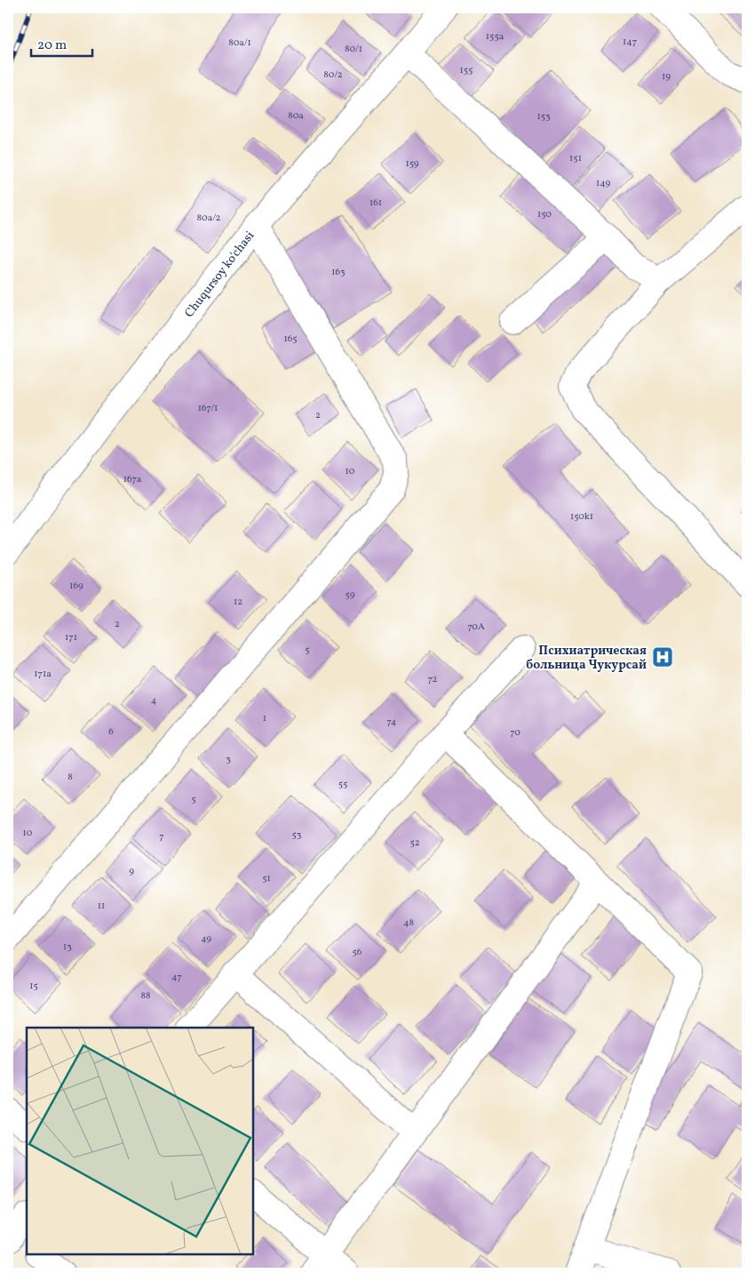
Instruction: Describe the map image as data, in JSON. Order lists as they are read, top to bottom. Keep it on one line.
{"streets":{"street":["Chuqursoy ko'chasi"]},"places":{"hospital":["Психиатрическая больница Чукурсай"]},"house_numbers":["155a","147","80a/1","80/1","155","80/2","19","80а","153","151","159","149","161","150","80a/2","163","165","167/1","2","10","167а","150k1","169","59","12","2","70A","171","5","171a","72","4","1","74","6","70","3","8","55","5","10","53","7","52","9","51","11","48","49","13","56","47","15","88"],"scale_bar":"20 m"}
